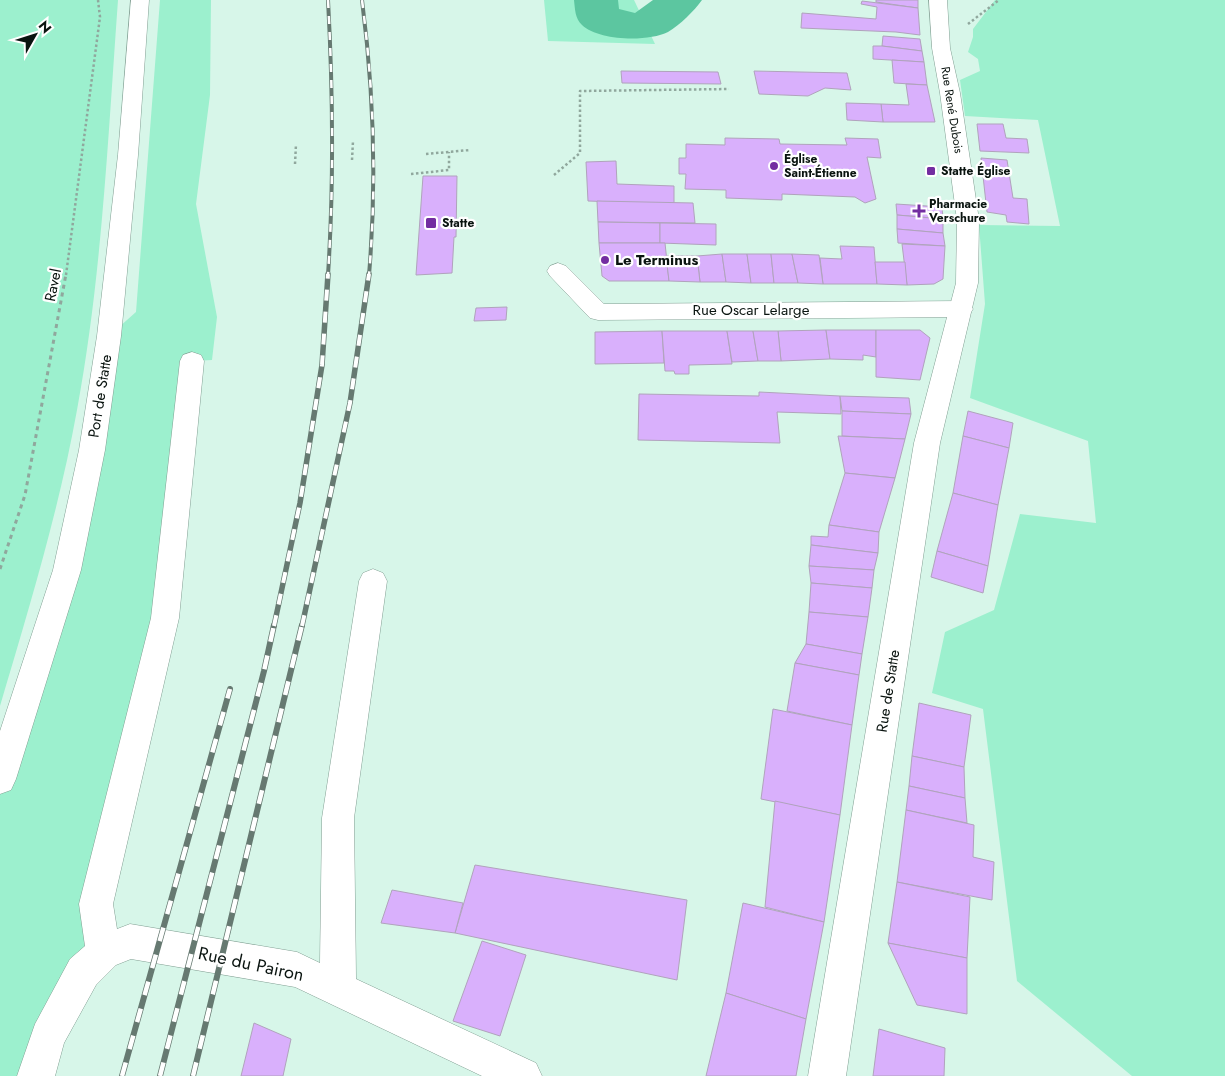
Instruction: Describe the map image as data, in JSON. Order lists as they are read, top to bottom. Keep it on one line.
{"streets":{"street":["Rue René Dubois","Rue Oscar Lelarge","Port de Statte","Rue de Statte","Rue du Pairon"],"path":["Ravel"]},"crossings":[["Rue René Dubois","Rue Oscar Lelarge"],["Rue René Dubois","Rue de Statte"],["Rue Oscar Lelarge","Rue de Statte"]],"places":{"other":["Église Saint-Étienne","Le Terminus"],"transit":["Statte Église","Statte"],"health":["Pharmacie Verschure"]},"north":"top right"}
